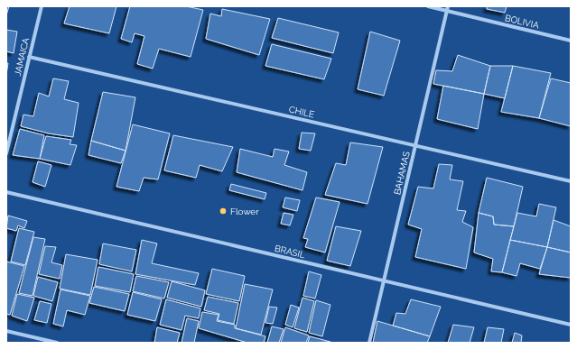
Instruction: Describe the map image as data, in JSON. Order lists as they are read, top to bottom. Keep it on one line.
{"streets":{"street":["BOLIVIA","JAMAICA","CHILE","BAHAMAS","BRASIL"]},"crossings":[["BOLIVIA","BAHAMAS"],["JAMAICA","CHILE"],["CHILE","BAHAMAS"],["BAHAMAS","BRASIL"]],"places":["Flower"]}
